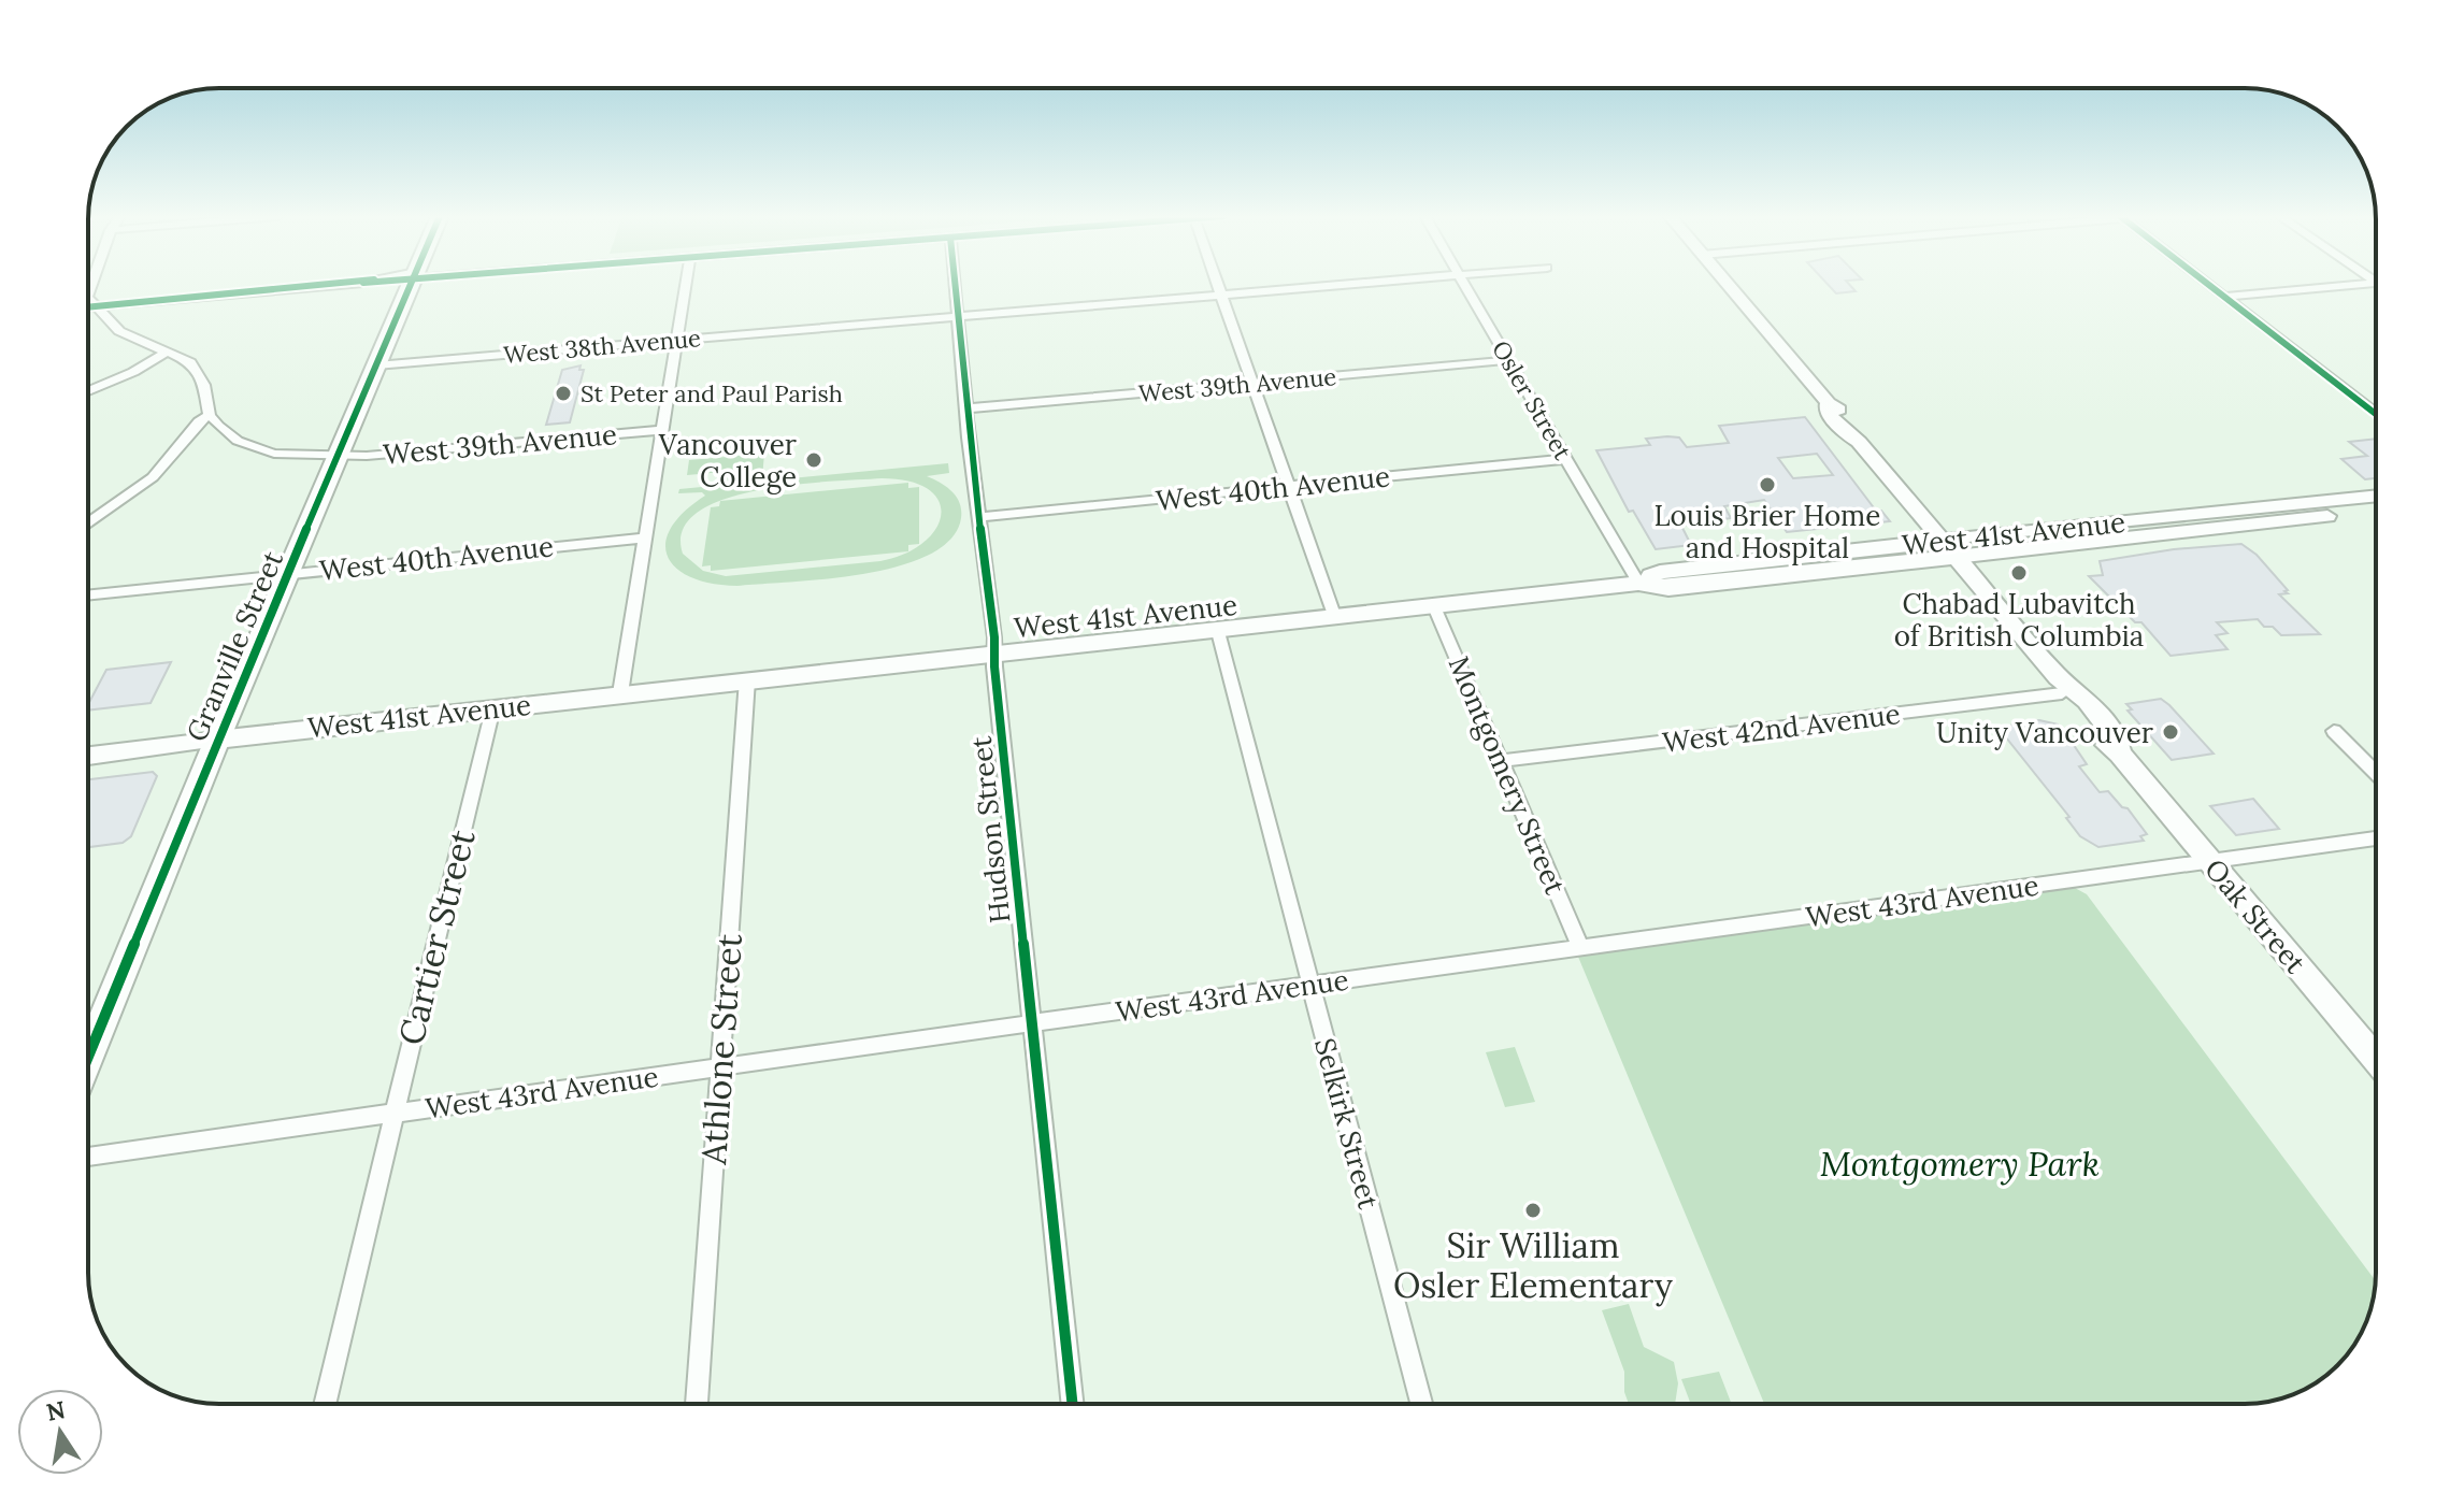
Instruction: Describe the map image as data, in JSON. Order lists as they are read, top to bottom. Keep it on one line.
{"streets":{"highway":["Granville Street"],"main road":["West 41st Avenue","Oak Street"],"street":["West 38th Avenue","West 39th Avenue","Osler Street","West 40th Avenue","West 42nd Avenue","Montgomery Street","Hudson Street","West 43rd Avenue","Cartier Street","Athlone Street","Selkirk Street"]},"crossings":[["West 38th Avenue","Granville Street"],["West 38th Avenue","Hudson Street"],["West 39th Avenue","Osler Street"],["West 39th Avenue","Granville Street"],["West 39th Avenue","Hudson Street"],["Osler Street","West 40th Avenue"],["Osler Street","West 41st Avenue"],["West 40th Avenue","Granville Street"],["West 40th Avenue","Hudson Street"],["West 41st Avenue","Granville Street"],["West 41st Avenue","Montgomery Street"],["West 41st Avenue","Hudson Street"],["West 41st Avenue","Oak Street"],["West 41st Avenue","Cartier Street"],["West 41st Avenue","Athlone Street"],["West 41st Avenue","Selkirk Street"],["West 42nd Avenue","Montgomery Street"],["West 42nd Avenue","Oak Street"],["Montgomery Street","West 43rd Avenue"],["Hudson Street","West 43rd Avenue"],["West 43rd Avenue","Oak Street"],["West 43rd Avenue","Cartier Street"],["West 43rd Avenue","Athlone Street"],["West 43rd Avenue","Selkirk Street"]],"parks":["Montgomery Park"],"places":["St Peter and Paul Parish","Vancouver College","Louis Brier Home and Hospital","Chabad Lubavitch of British Columbia","Unity Vancouver","Sir William Osler Elementary"],"north":"top"}
